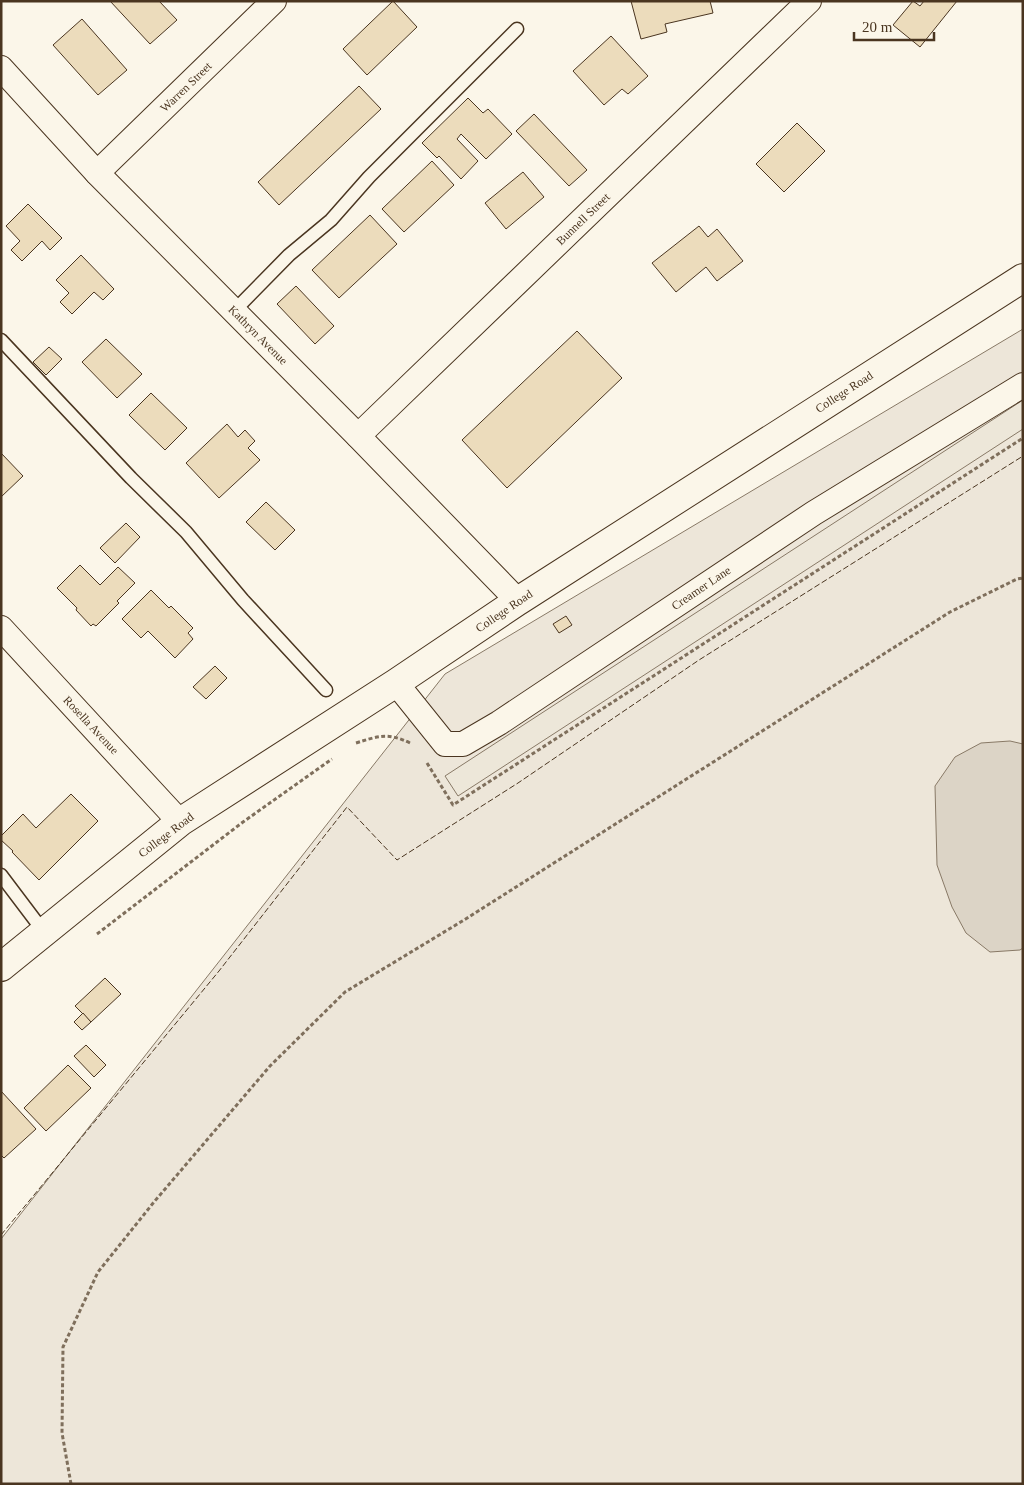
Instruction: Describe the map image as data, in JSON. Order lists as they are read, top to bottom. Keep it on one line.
{"streets":{"main road":["College Road"],"street":["Warren Street","Bunnell Street","Kathryn Avenue","Creamer Lane","Rosella Avenue"]},"crossings":[["Warren Street","Kathryn Avenue"],["Bunnell Street","Kathryn Avenue"],["Kathryn Avenue","College Road"],["College Road","Creamer Lane"],["College Road","Rosella Avenue"]],"scale_bar":"20 m"}
